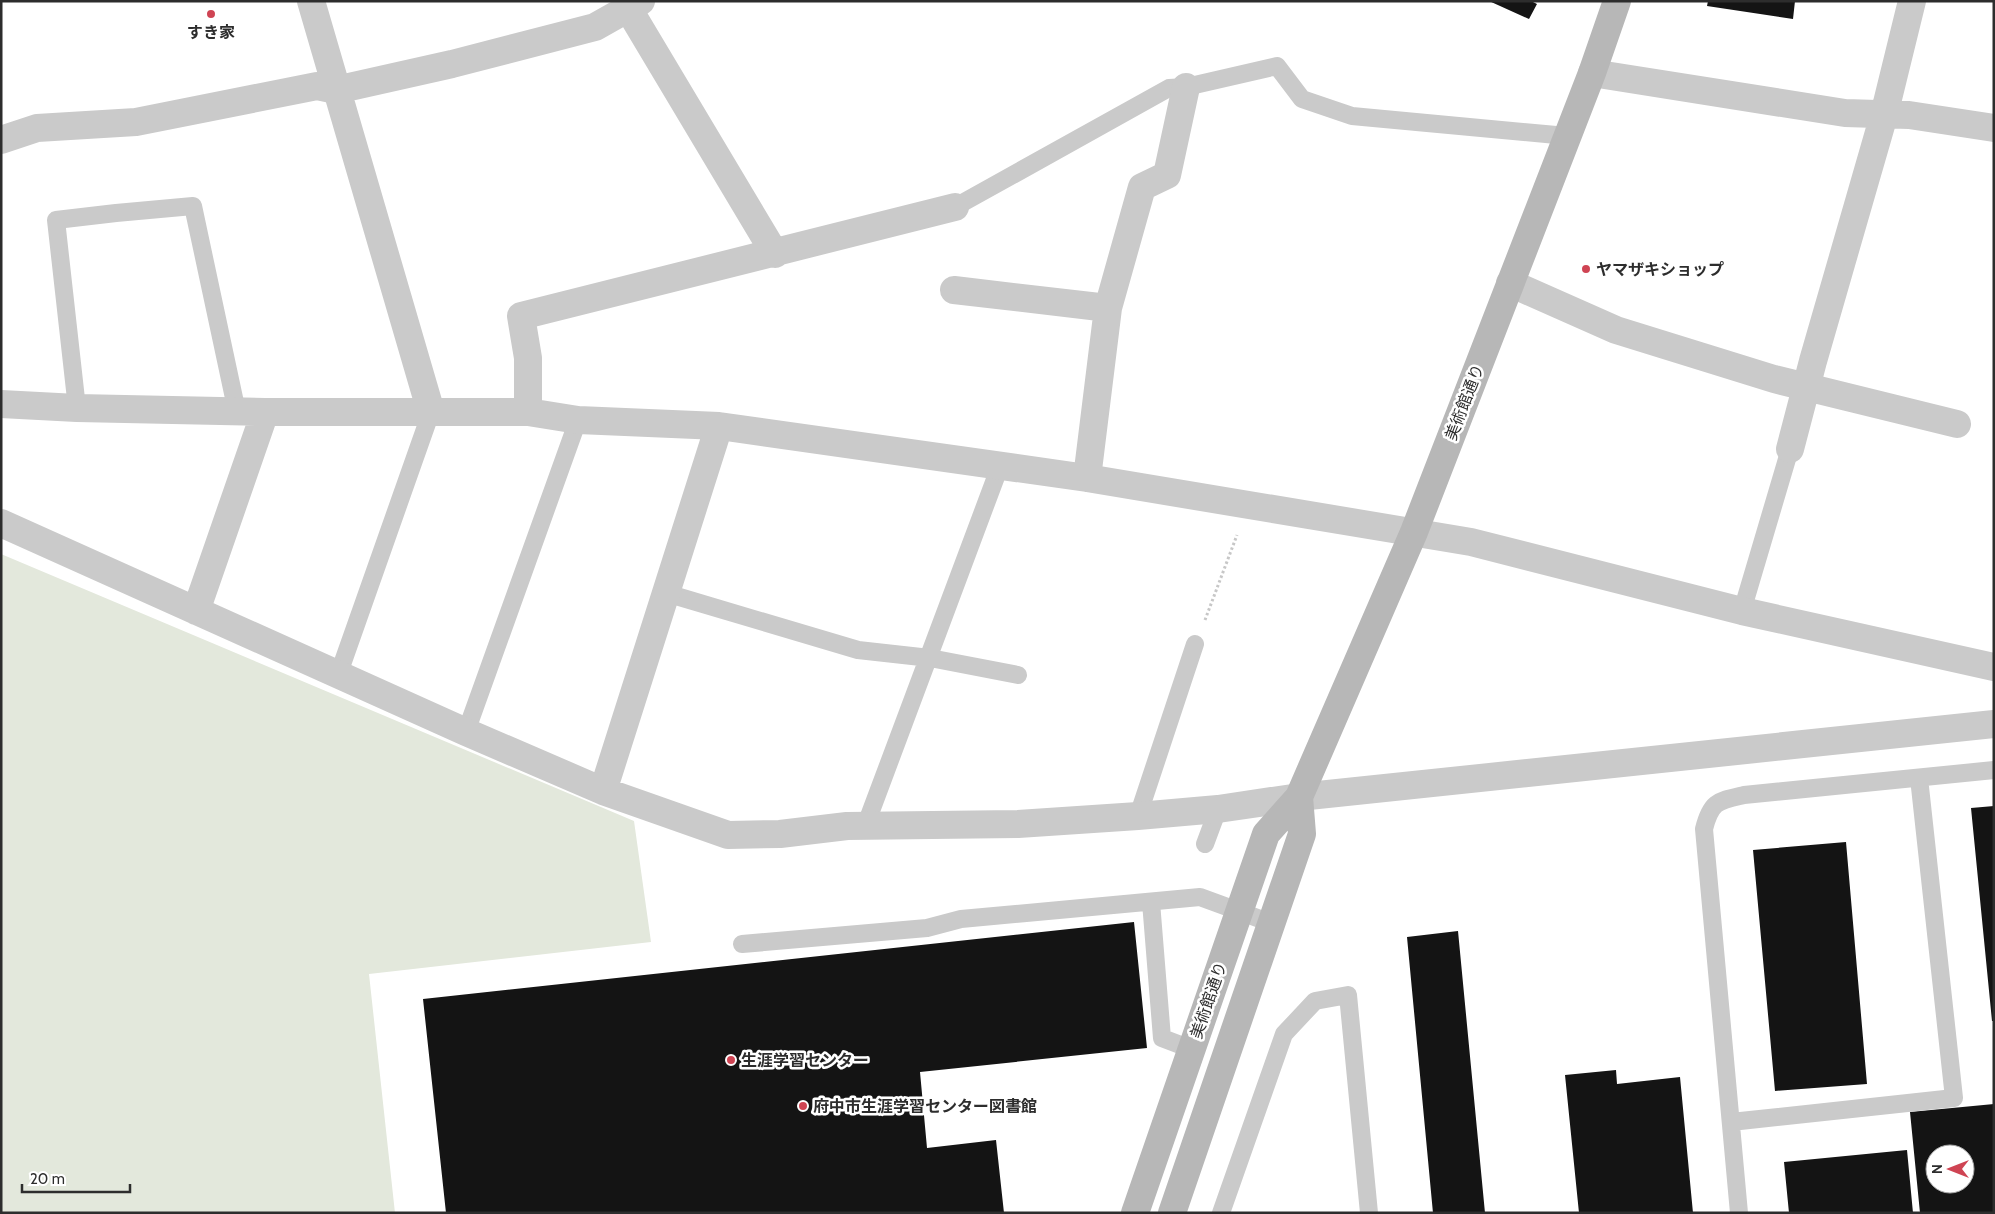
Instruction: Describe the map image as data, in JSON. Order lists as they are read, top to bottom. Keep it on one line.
{"streets":{"street":["美術館通り"]},"places":["すき家","ヤマザキショップ","生涯学習センター","府中市生涯学習センター図書館"],"scale_bar":"20 m","north":"left"}
